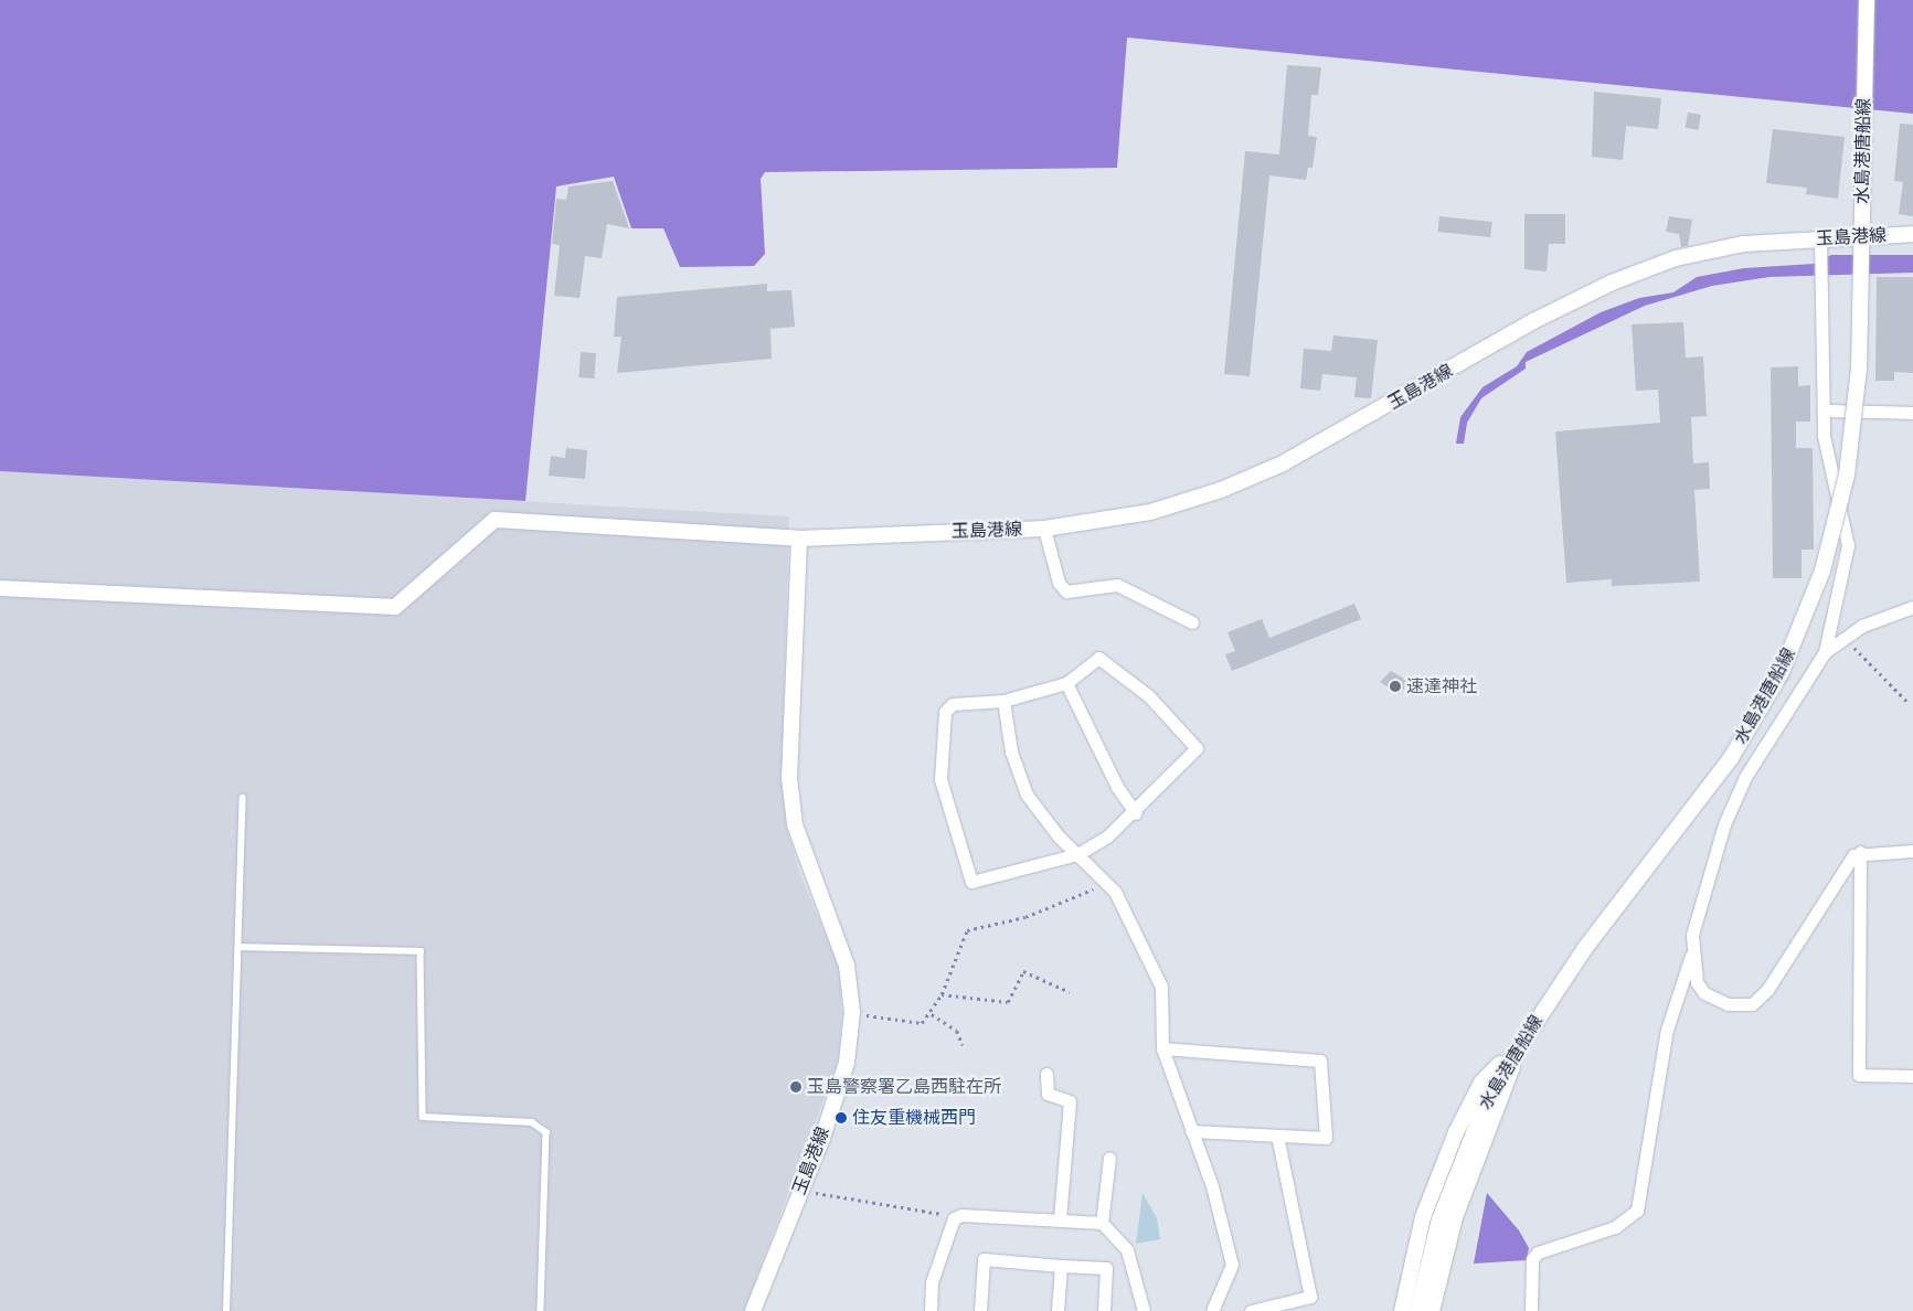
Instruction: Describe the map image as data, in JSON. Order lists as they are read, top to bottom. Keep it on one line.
{"streets":{"main road":["水島港唐船線","玉島港線"]},"places":["速達神社","玉島警察署乙島西駐在所","住友重機械西門"]}
